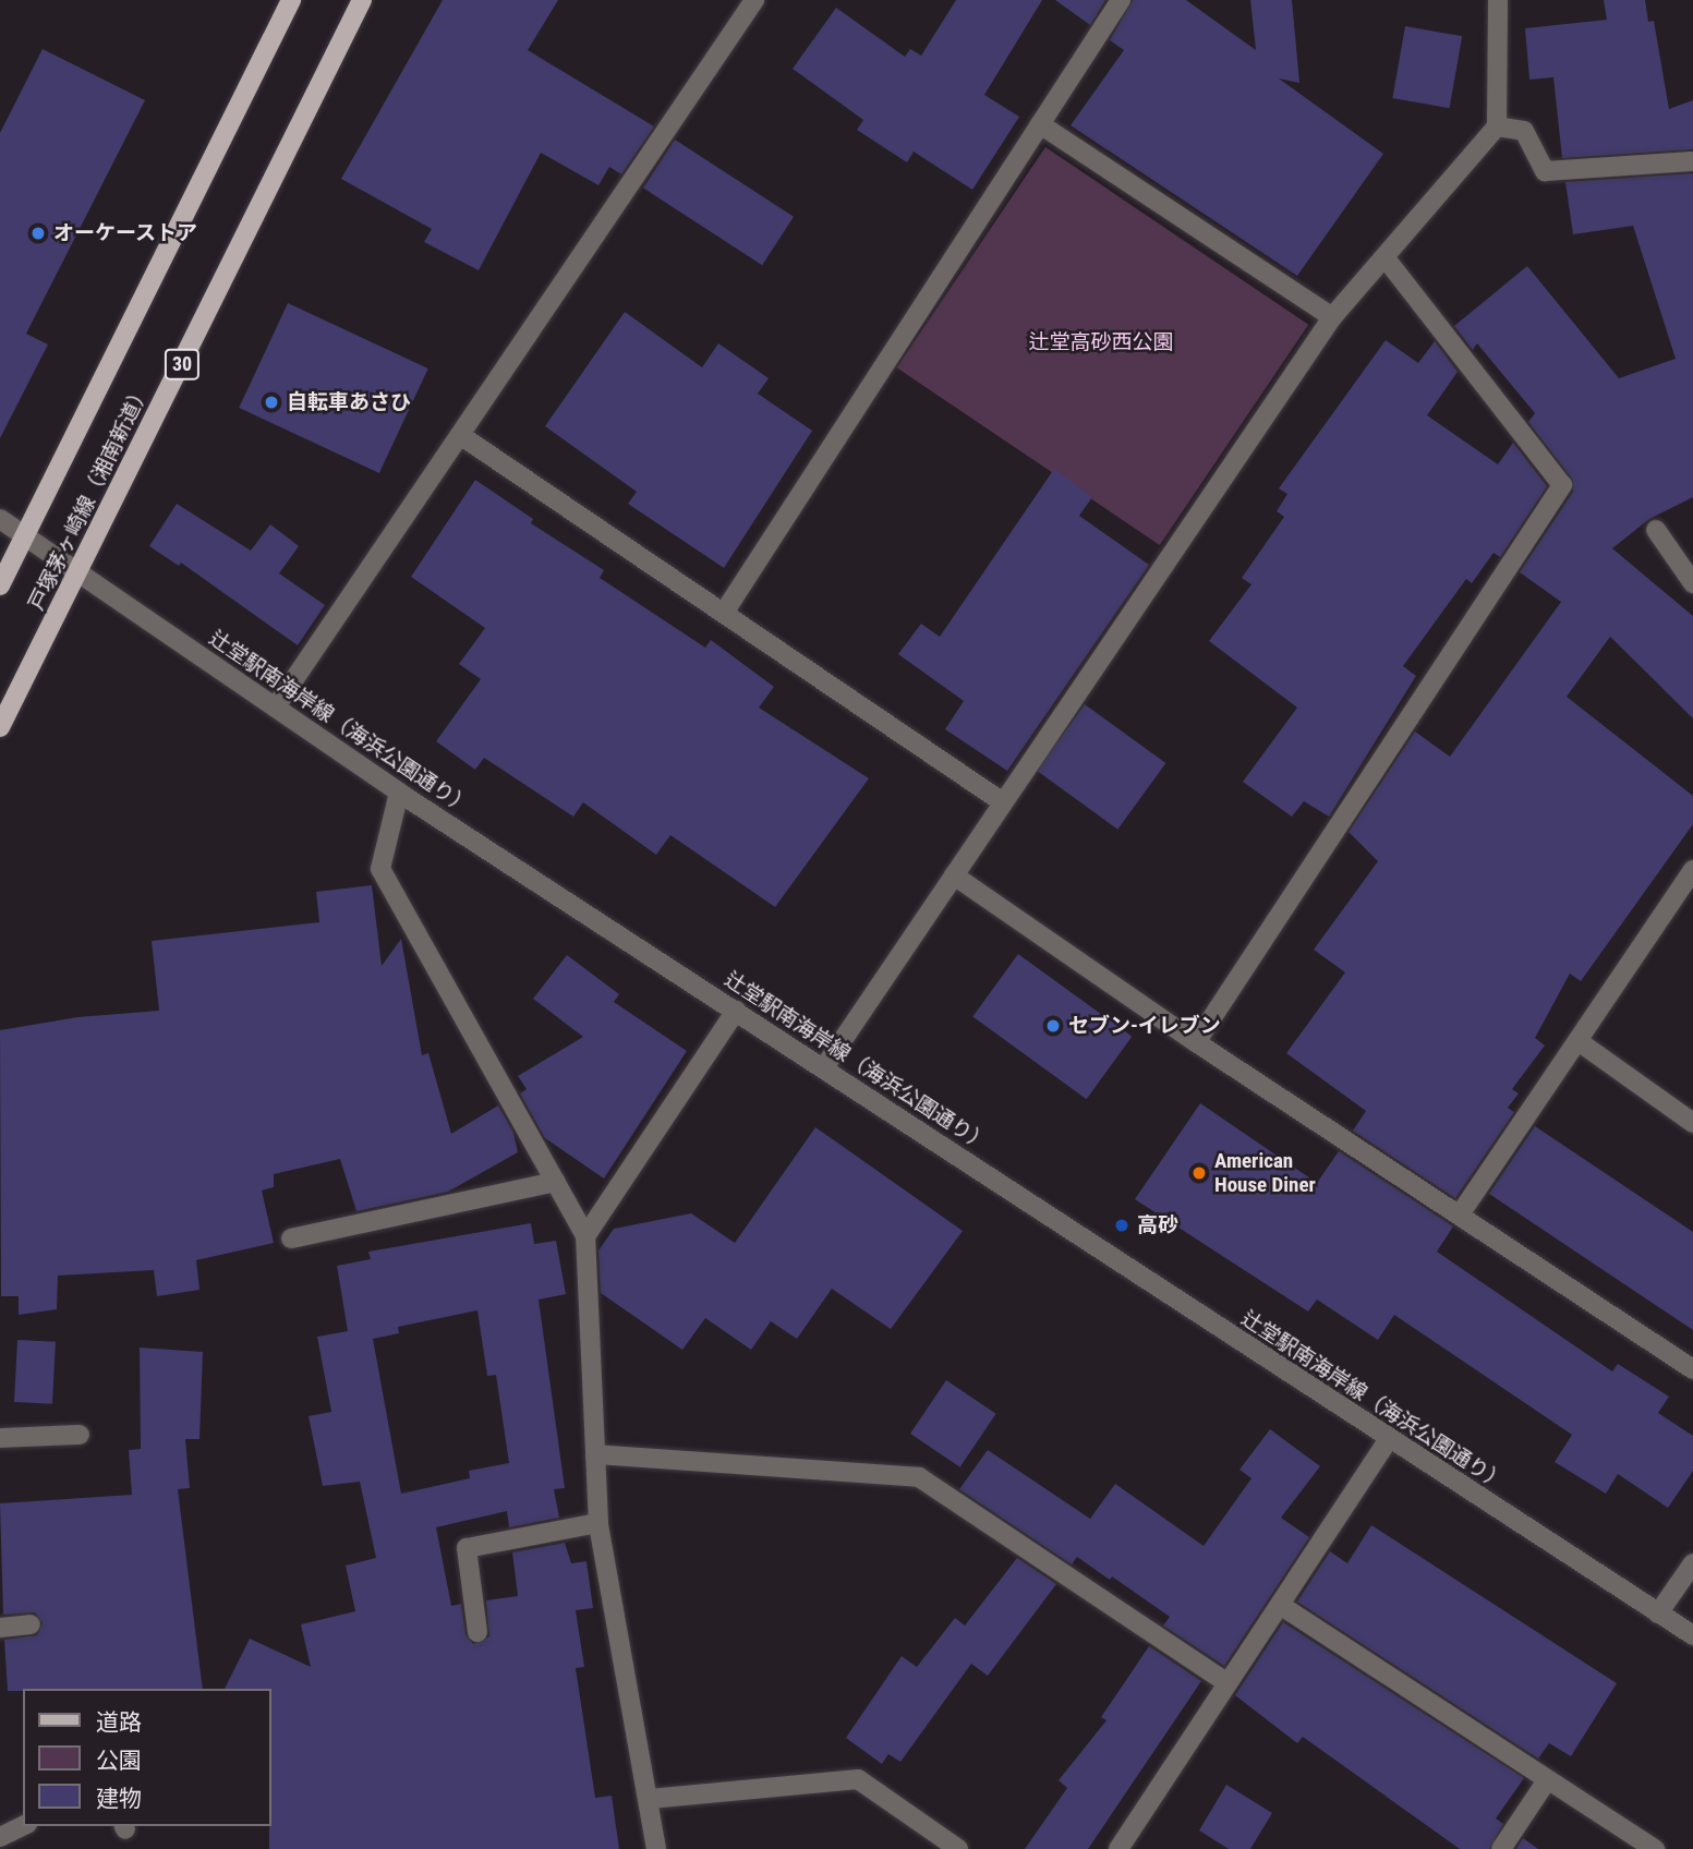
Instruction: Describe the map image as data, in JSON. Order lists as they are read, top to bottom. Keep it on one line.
{"streets":{"main road":["30","戸塚茅ヶ崎線（湘南新道）"],"street":["辻堂駅南海岸線（海浜公園通り）"]},"crossings":[["戸塚茅ヶ崎線（湘南新道）","辻堂駅南海岸線（海浜公園通り）"]],"parks":["辻堂高砂西公園"],"places":["オーケーストア","自転車あさひ","セブン-イレブン","American House Diner","高砂"],"legend":["道路","公園","建物"]}
